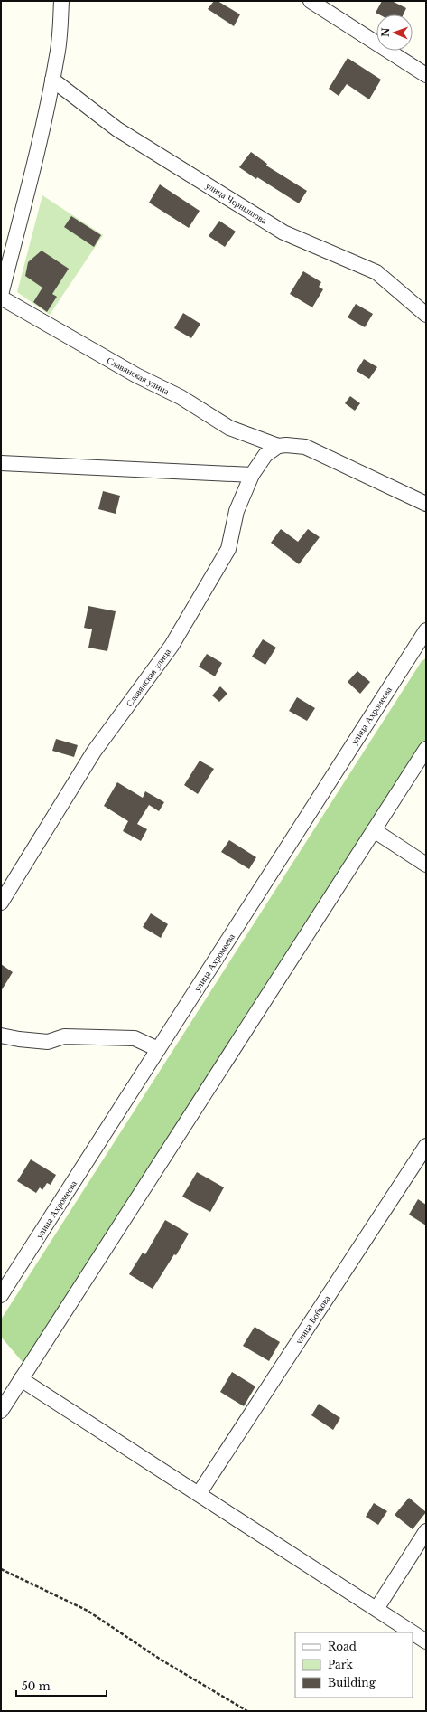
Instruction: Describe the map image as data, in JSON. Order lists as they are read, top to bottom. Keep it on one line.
{"streets":{"street":["улица Чернышова","Славянская улица","улица Ахромеева","улица Бобкова"]},"legend":["Road","Park","Building"],"scale_bar":"50 m","north":"left"}
